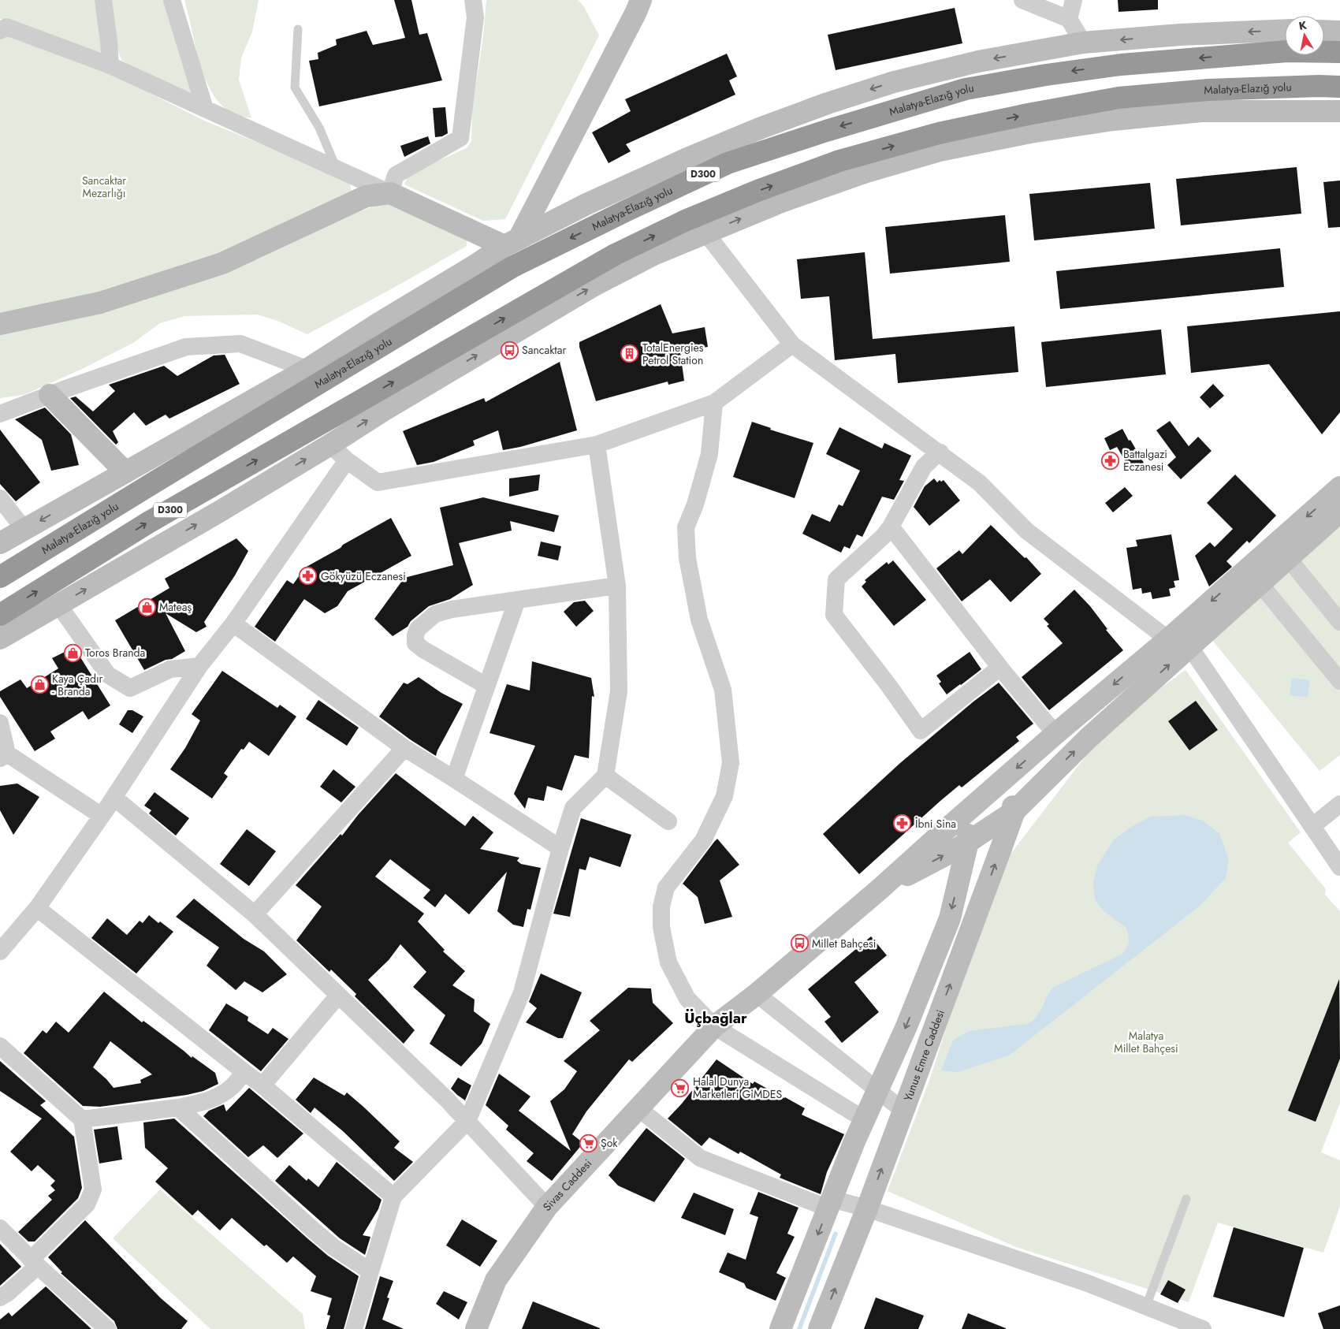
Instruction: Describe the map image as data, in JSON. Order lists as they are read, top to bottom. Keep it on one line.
{"streets":{"highway":["Malatya-Elazığ yolu","D300"],"main road":["Yunus Emre Caddesi","Sivas Caddesi"]},"districts":["Üçbağlar"],"parks":["Sancaktar Mezarlığı","Malatya Millet Bahçesi"],"places":{"bus stop":["Sancaktar","Millet Bahçesi"],"building":["TotalEnergies Petrol Station"],"pharmacy":["Battalgazi Eczanesi","Gökyüzü Eczanesi","İbni Sina"],"shop":["Mateaş","Toros Branda","Kaya Çadır - Branda"],"supermarket":["Halal Dunya Marketleri GiMDES","Şok"]},"north":"top"}
